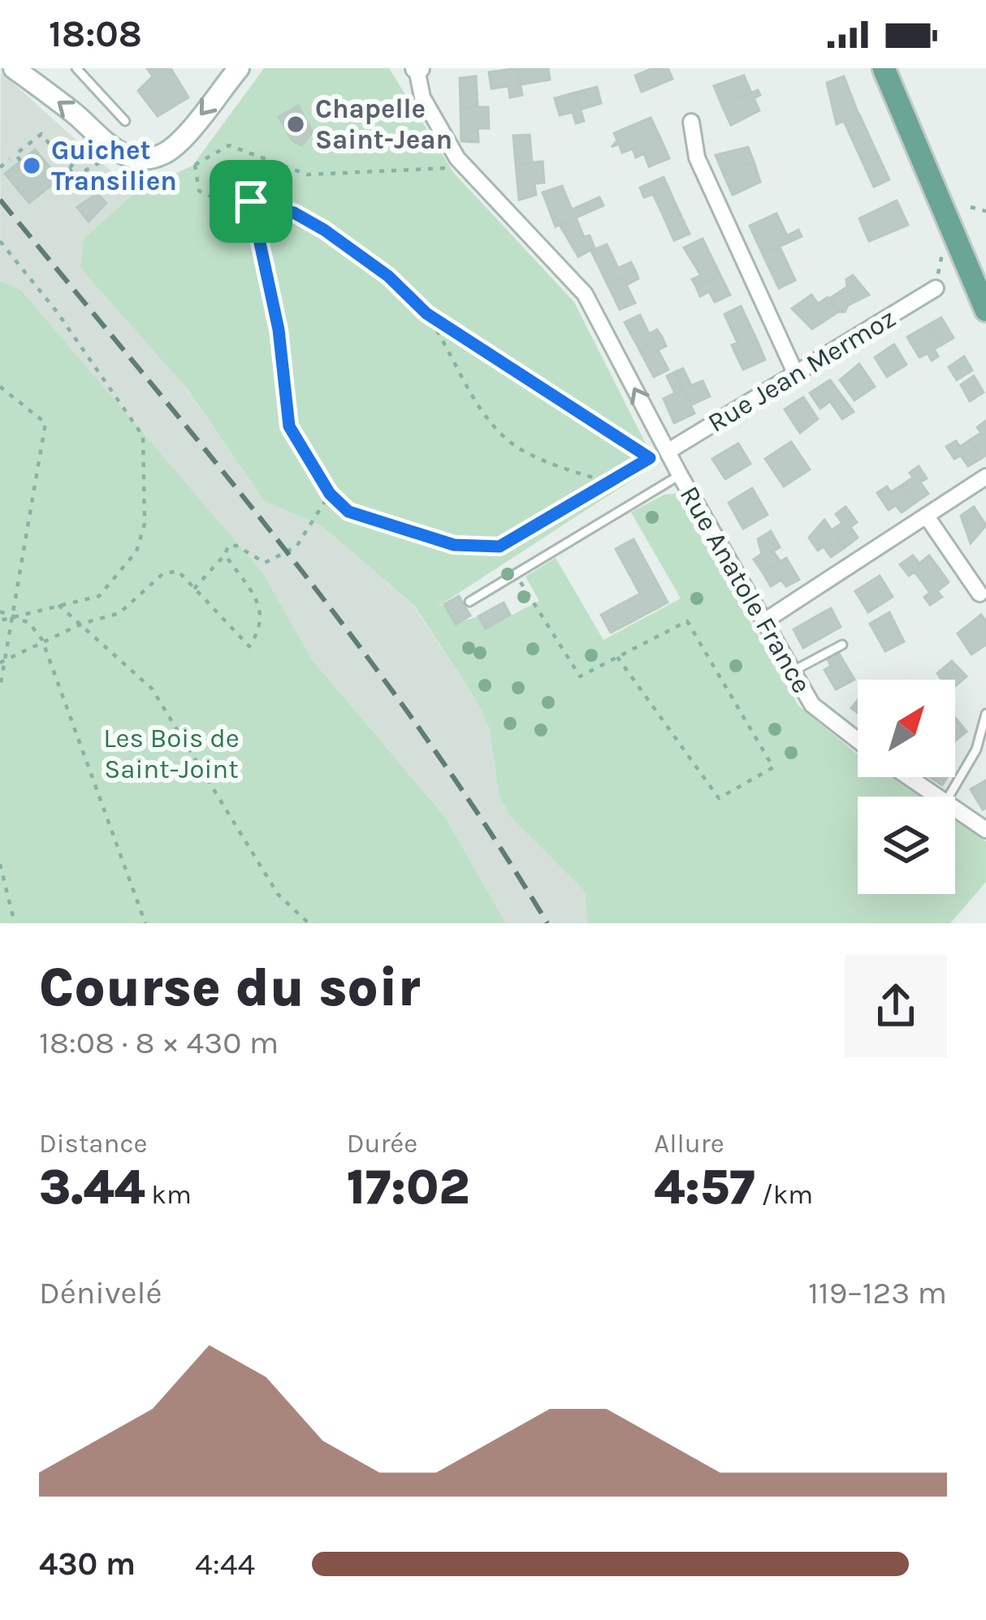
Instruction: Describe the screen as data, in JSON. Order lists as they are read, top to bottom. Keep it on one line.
{"streets":{"street":["Rue Jean Mermoz","Rue Anatole France"]},"crossings":[["Rue Jean Mermoz","Rue Anatole France"]],"one_way":["Rue Anatole France"],"parks":["Les Bois de Saint-Joint"],"places":["Chapelle Saint-Jean","Guichet Transilien"],"north":"top right","page":{"status":"18:08","heading":["Course du soir","18:08 · 8 × 430 m"],"stats":[["Distance","3.44 km"],["Durée","17:02"],["Allure","4:57 /km"]],"chart":["Dénivelé","119–123 m"],"list":[{"name":"430 m","note":"4:44"}]}}
